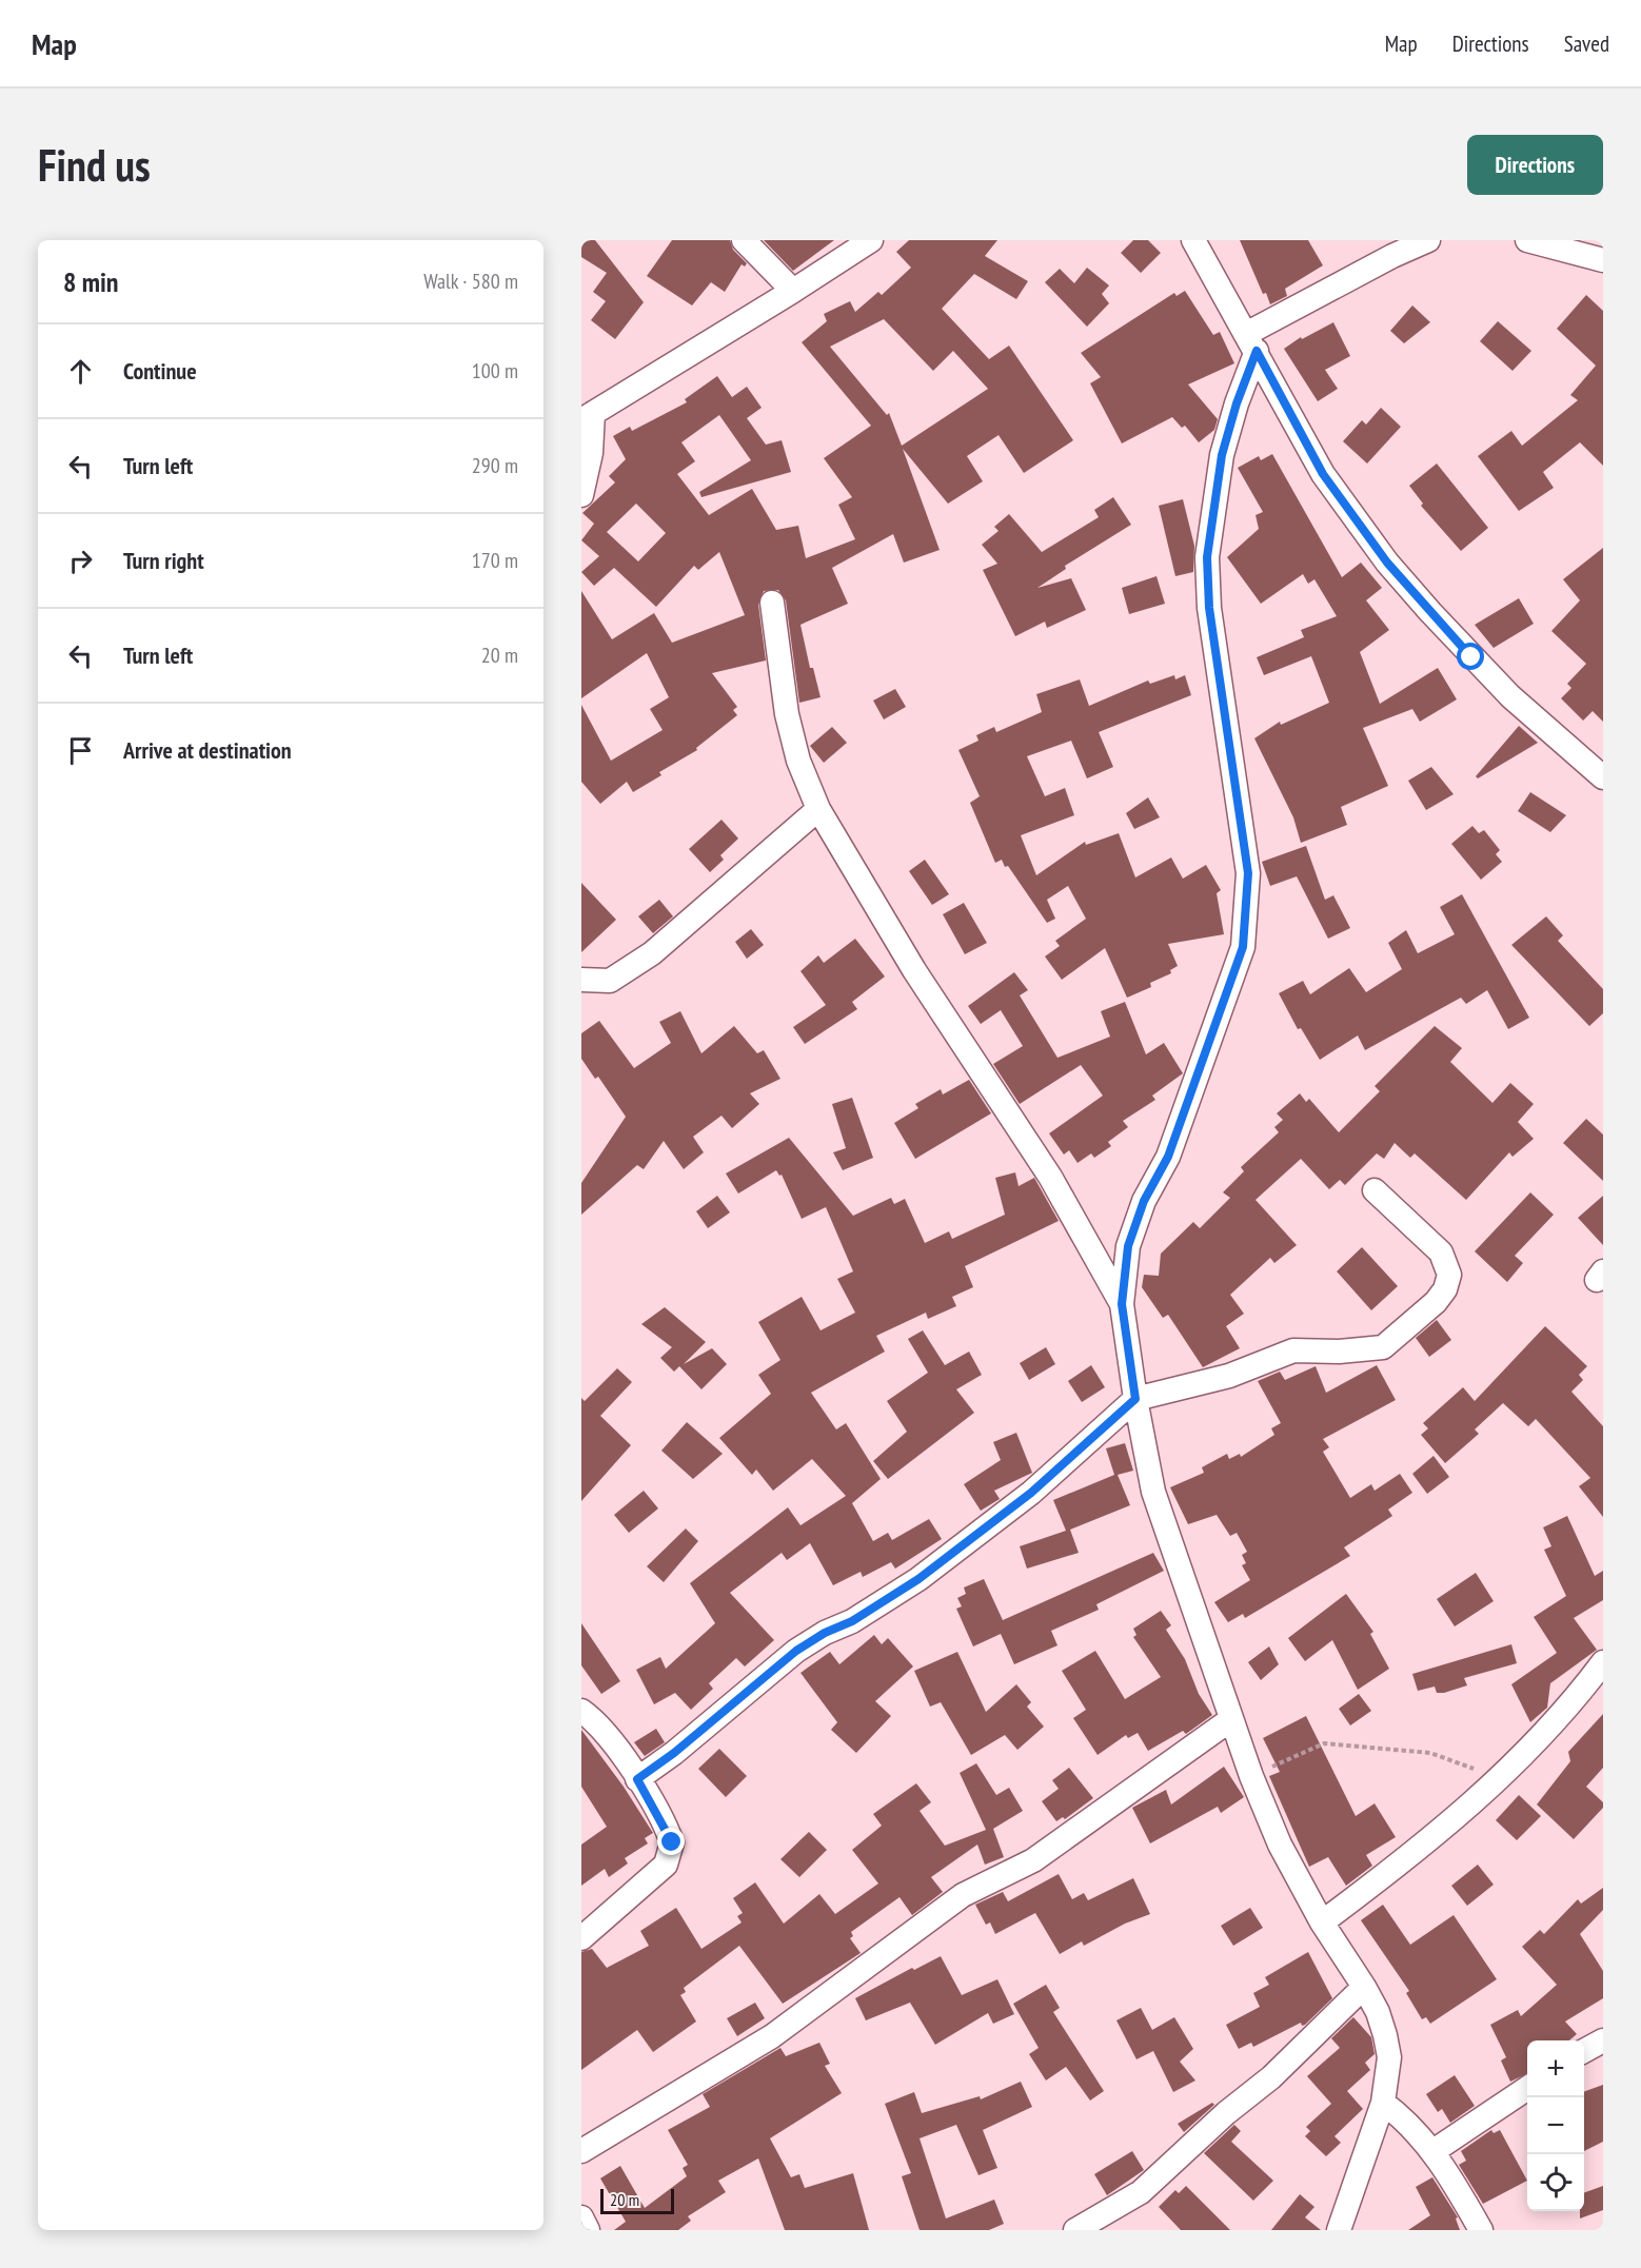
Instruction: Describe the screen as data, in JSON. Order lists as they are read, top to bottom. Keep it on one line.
{"scale_bar":"20 m","page":{"header":"Map","nav":["Map","Directions","Saved"],"buttons":"Directions","title":"Find us","heading":["8 min","Walk · 580 m"],"list":[["Continue","100 m"],["Turn left","290 m"],["Turn right","170 m"],["Turn left","20 m"],"Arrive at destination"],"map_buttons":["+","−"],"scale":"20 m"}}
